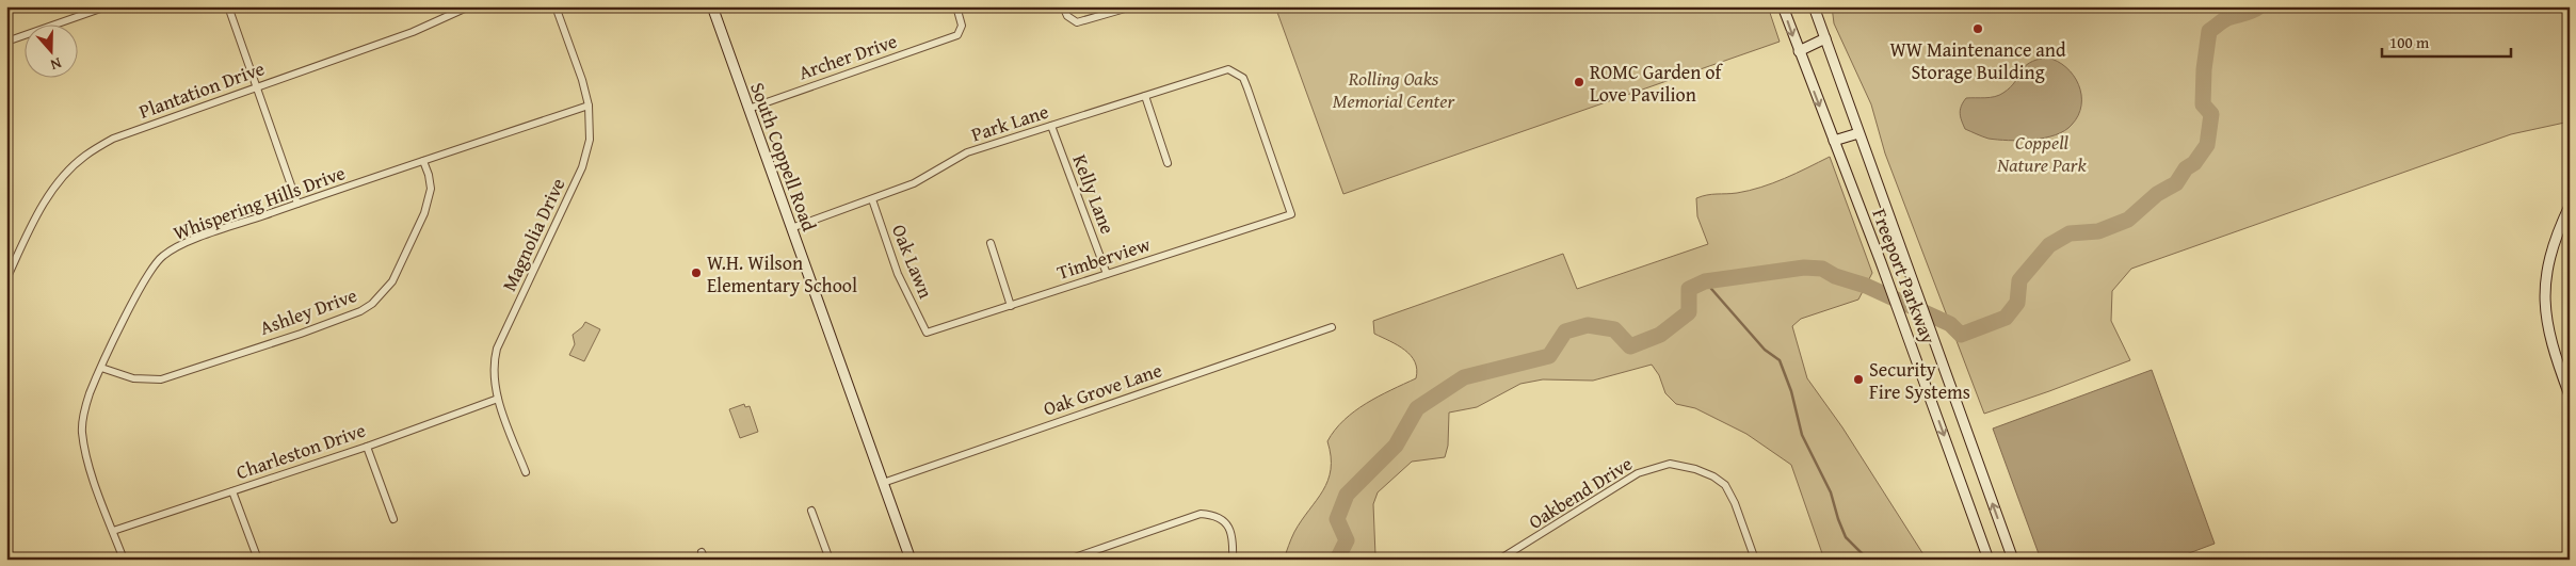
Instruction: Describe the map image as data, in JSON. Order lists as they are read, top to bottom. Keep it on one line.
{"streets":{"main road":["South Coppell Road","Freeport Parkway"],"street":["Archer Drive","Plantation Drive","Park Lane","Kelly Lane","Whispering Hills Drive","Magnolia Drive","Timberview","Oak Lawn","Ashley Drive","Oak Grove Lane","Charleston Drive","Oakbend Drive"]},"crossings":[["Archer Drive","South Coppell Road"],["Park Lane","South Coppell Road"],["Park Lane","Kelly Lane"],["Park Lane","Timberview"],["Park Lane","Oak Lawn"],["South Coppell Road","Oak Grove Lane"],["Kelly Lane","Timberview"],["Whispering Hills Drive","Magnolia Drive"],["Whispering Hills Drive","Ashley Drive"],["Whispering Hills Drive","Charleston Drive"],["Magnolia Drive","Charleston Drive"],["Timberview","Oak Lawn"]],"parks":["Rolling Oaks Memorial Center","Coppell Nature Park"],"places":["WW Maintenance and Storage Building","ROMC Garden of Love Pavilion","W.H. Wilson Elementary School","Security Fire Systems"],"scale_bar":"100 m","north":"bottom"}
